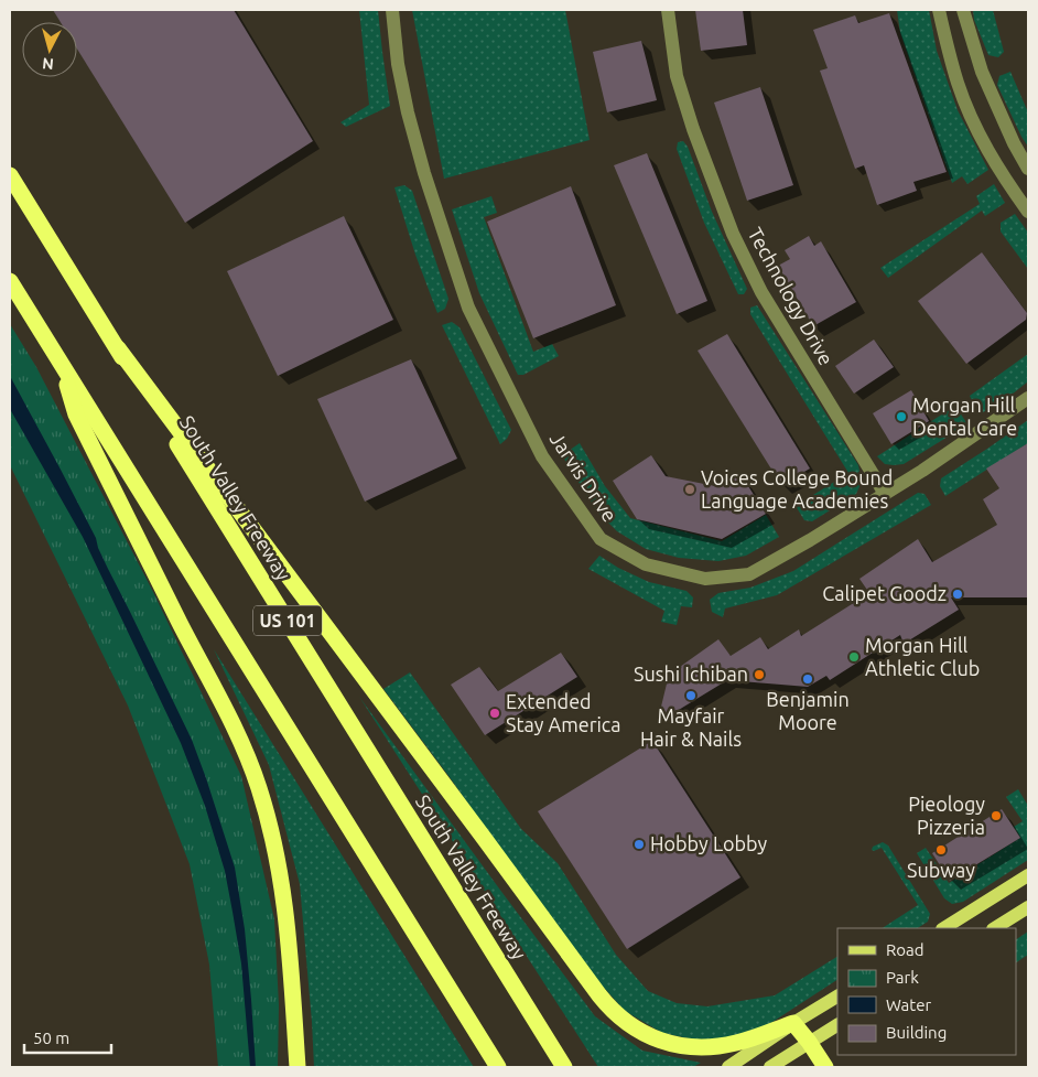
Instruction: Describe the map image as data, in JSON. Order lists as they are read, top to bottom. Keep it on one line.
{"streets":{"highway":["South Valley Freeway","US 101"],"street":["Technology Drive","Jarvis Drive"]},"crossings":[["Technology Drive","Jarvis Drive"]],"places":["Morgan Hill Dental Care","Voices College Bound Language Academies","Calipet Goodz","Morgan Hill Athletic Club","Sushi Ichiban","Benjamin Moore","Mayfair Hair & Nails","Extended Stay America","Pieology Pizzeria","Hobby Lobby","Subway"],"legend":["Road","Park","Water","Building"],"scale_bar":"50 m","north":"bottom"}
